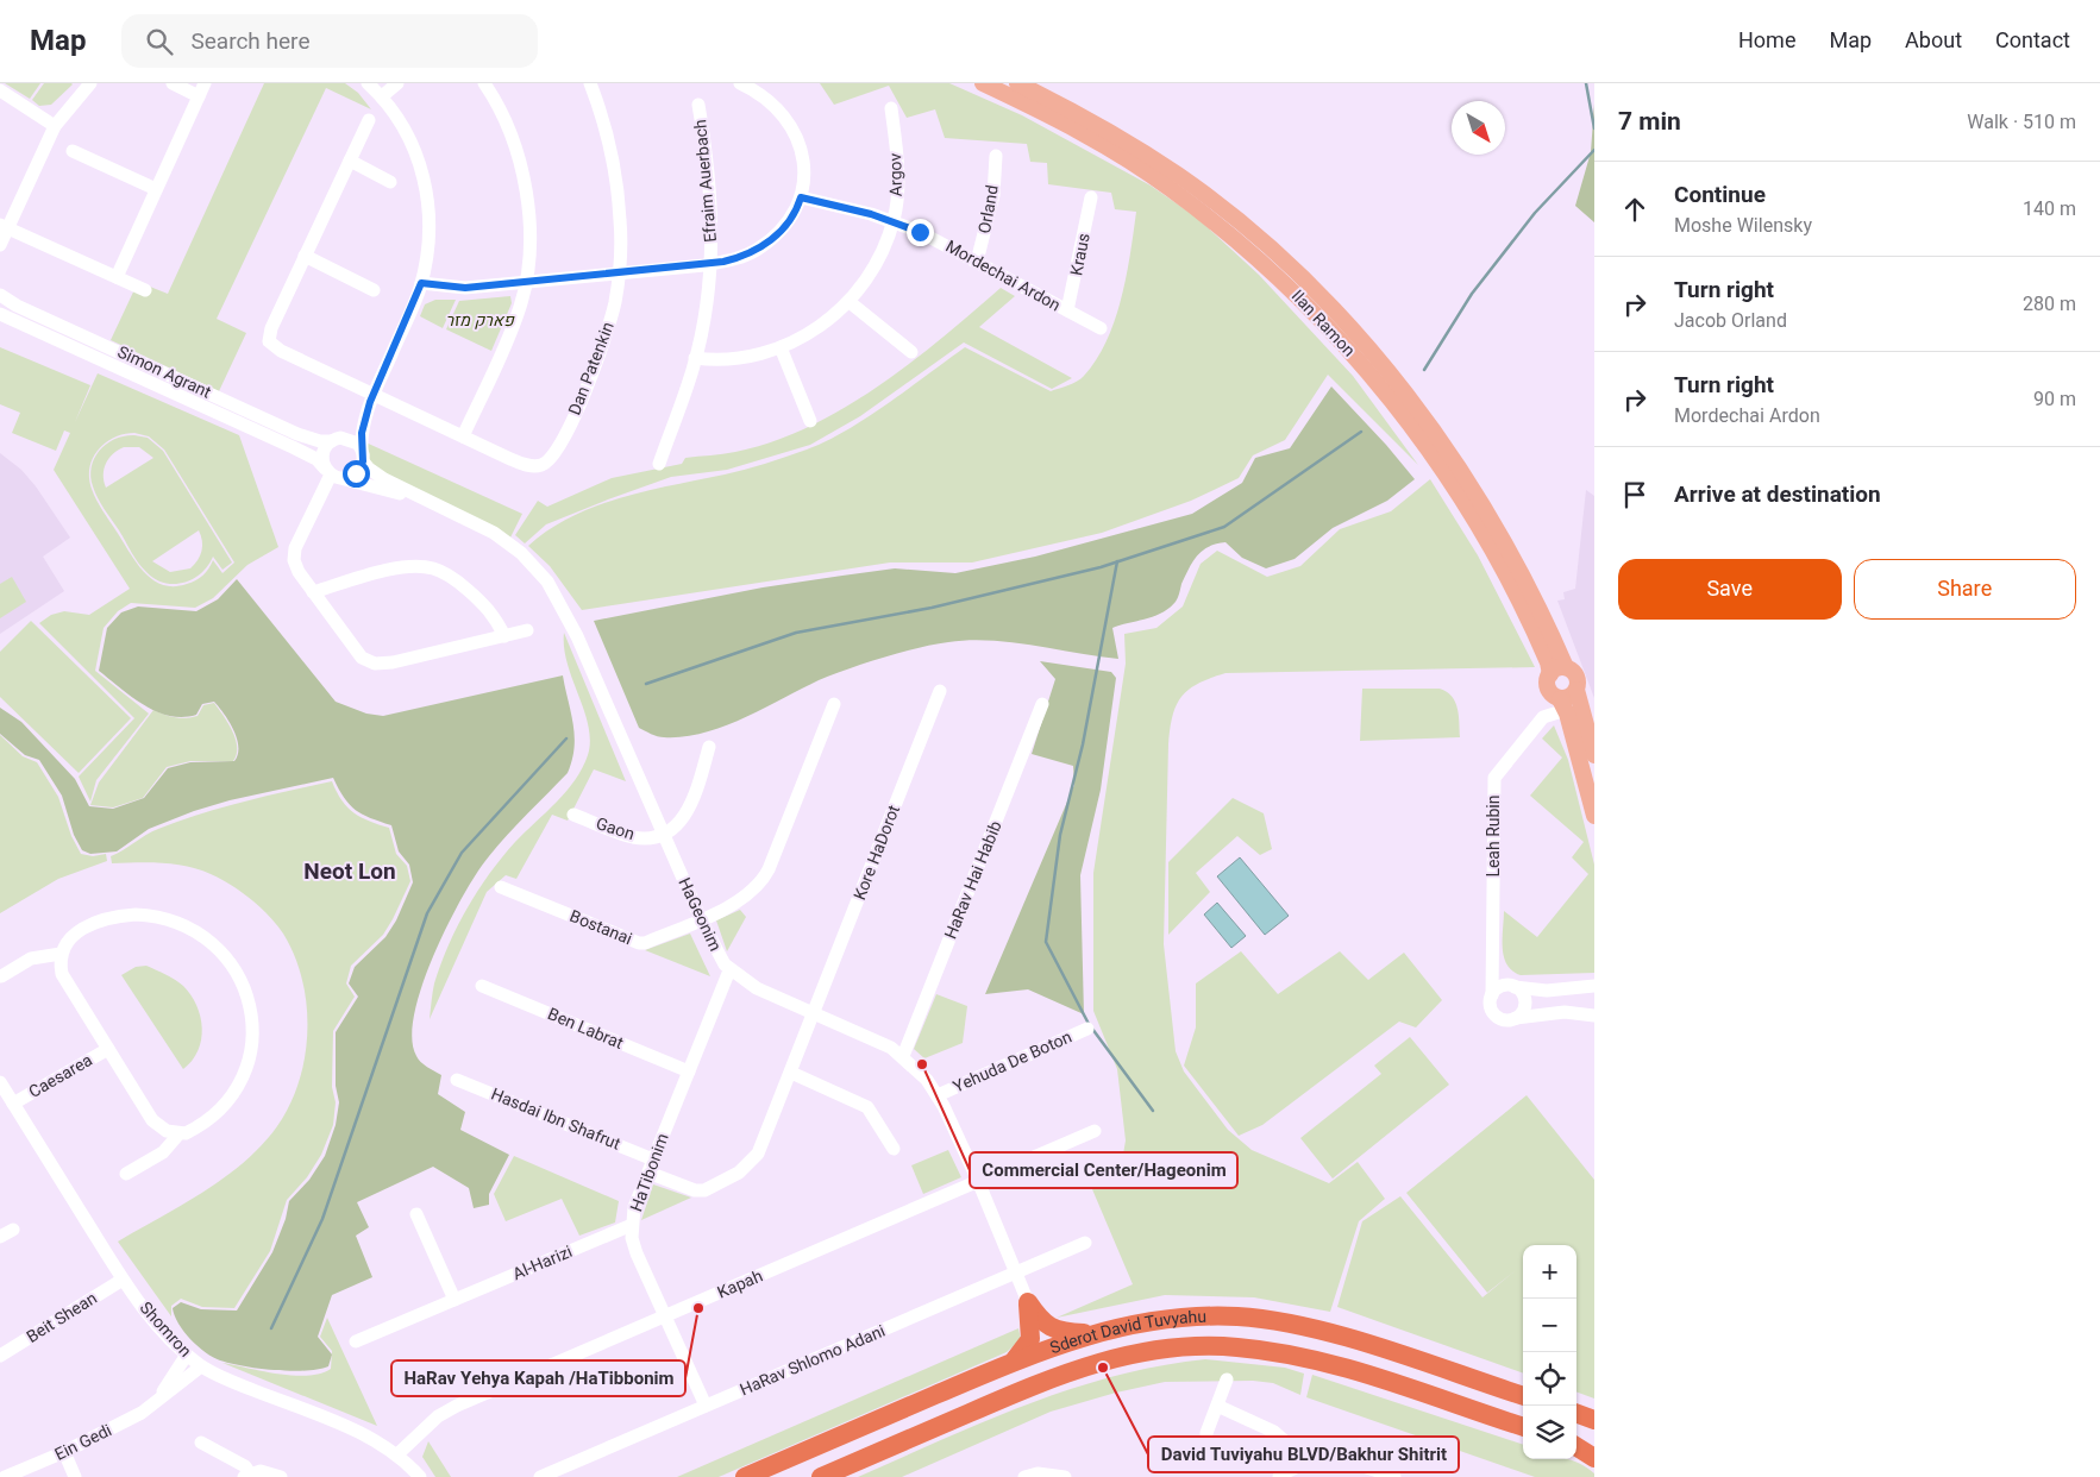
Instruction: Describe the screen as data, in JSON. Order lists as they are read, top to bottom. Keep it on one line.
{"streets":{"highway":["Sderot David Tuvyahu"],"main road":["Ilan Ramon"],"street":["Argov","Efraim Auerbach","Orland","Kraus","Mordechai Ardon","Dan Patenkin","Simon Agrant","Gaon","Leah Rubin","Kore HaDorot","HaRav Hai Habib","HaGeonim","Bostanai","Ben Labrat","Yehuda De Boton","Caesarea","Hasdai Ibn Shafrut","HaTibonim","Al-Harizi","Kapah","Beit Shean","Shomron","HaRav Shlomo Adani","Ein Gedi"]},"crossings":[["Argov","Efraim Auerbach"],["Argov","Mordechai Ardon"],["Orland","Mordechai Ardon"],["Kraus","Mordechai Ardon"],["Ilan Ramon","Leah Rubin"],["Simon Agrant","HaGeonim"],["Gaon","HaGeonim"],["Kore HaDorot","HaGeonim"],["Kore HaDorot","Hasdai Ibn Shafrut"],["HaRav Hai Habib","HaGeonim"],["HaGeonim","Bostanai"],["HaGeonim","Yehuda De Boton"],["HaGeonim","HaTibonim"],["HaGeonim","Kapah"],["HaGeonim","HaRav Shlomo Adani"],["Ben Labrat","HaTibonim"],["Caesarea","Shomron"],["Hasdai Ibn Shafrut","HaTibonim"],["HaTibonim","Al-Harizi"],["HaTibonim","Kapah"],["HaTibonim","HaRav Shlomo Adani"],["Kapah","Shomron"],["Beit Shean","Shomron"],["Shomron","Ein Gedi"]],"districts":["Neot Lon"],"parks":["פארק מזר"],"places":["Commercial Center/Hageonim","HaRav Yehya Kapah /HaTibbonim","David Tuviyahu BLVD/Bakhur Shitrit"],"north":"bottom right","page":{"header":"Map","search":"Search here","nav":["Home","Map","About","Contact"],"heading":["7 min","Walk · 510 m"],"list":[["Continue","Moshe Wilensky","140 m"],["Turn right","Jacob Orland","280 m"],["Turn right","Mordechai Ardon","90 m"],"Arrive at destination"],"buttons":["Save","Share"],"map_buttons":["+","−"]}}
